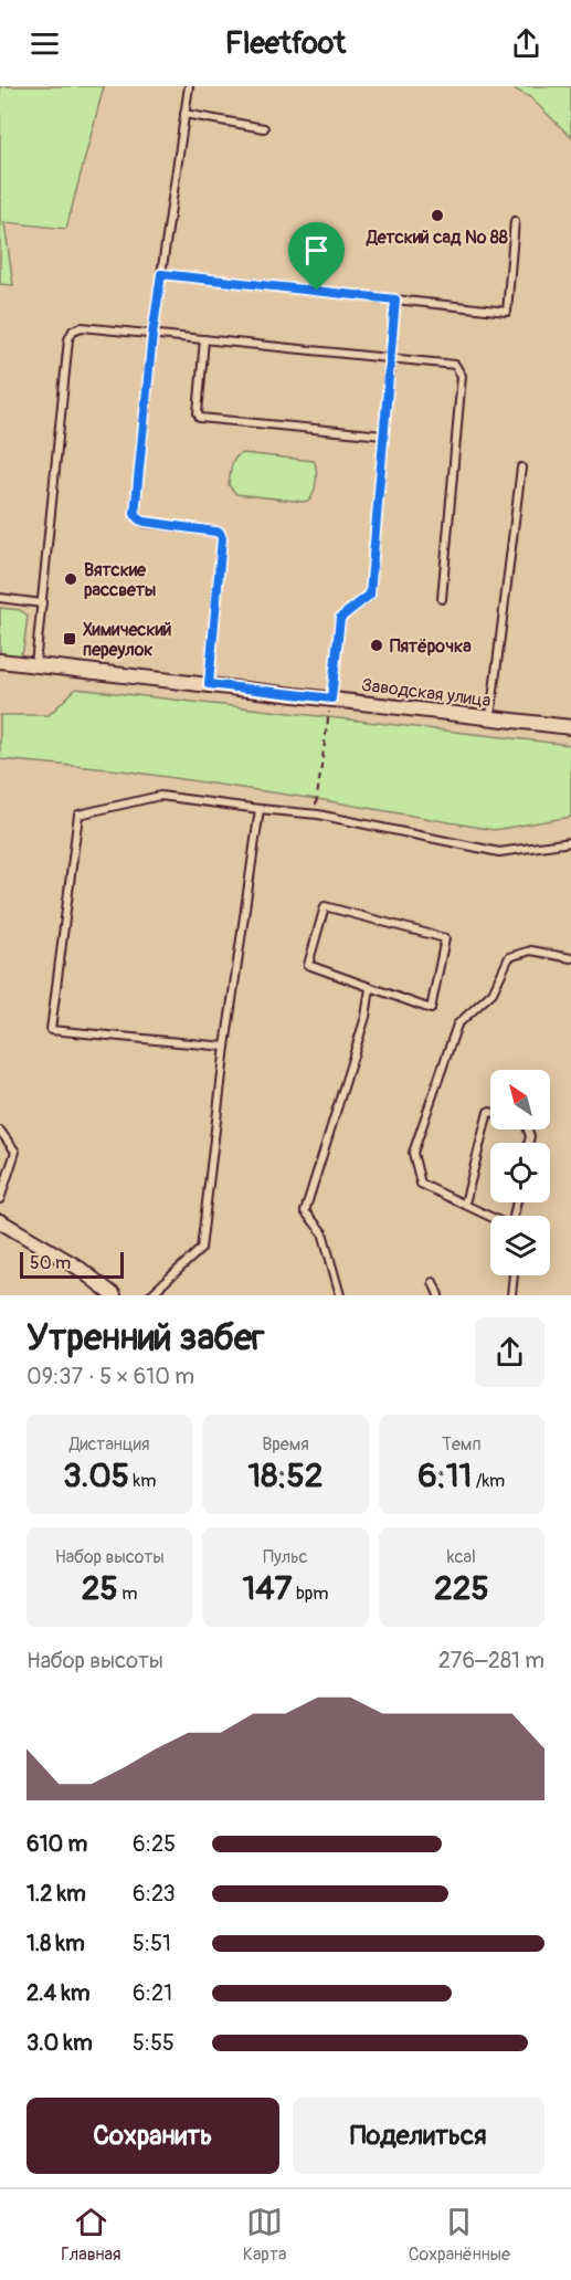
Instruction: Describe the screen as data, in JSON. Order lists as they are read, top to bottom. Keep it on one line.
{"streets":{"street":["Заводская улица"]},"places":{"other":["Детский сад № 88","Вятские рассветы","Пятёрочка"],"transit":["Химический переулок"]},"scale_bar":"50 m","north":"top left","page":{"header":"Fleetfoot","scale":"50 m","heading":["Утренний забег","09:37 · 5 × 610 m"],"stats":[["Дистанция","3.05 km"],["Время","18:52"],["Темп","6:11 /km"],["Набор высоты","25 m"],["Пульс","147 bpm"],["kcal","225"]],"chart":["Набор высоты","276–281 m"],"list":[{"name":"610 m","note":"6:25"},{"name":"1.2 km","note":"6:23"},{"name":"1.8 km","note":"5:51"},{"name":"2.4 km","note":"6:21"},{"name":"3.0 km","note":"5:55"}],"buttons":["Сохранить","Поделиться"],"tabs":["Главная","Карта","Сохранённые"]}}
